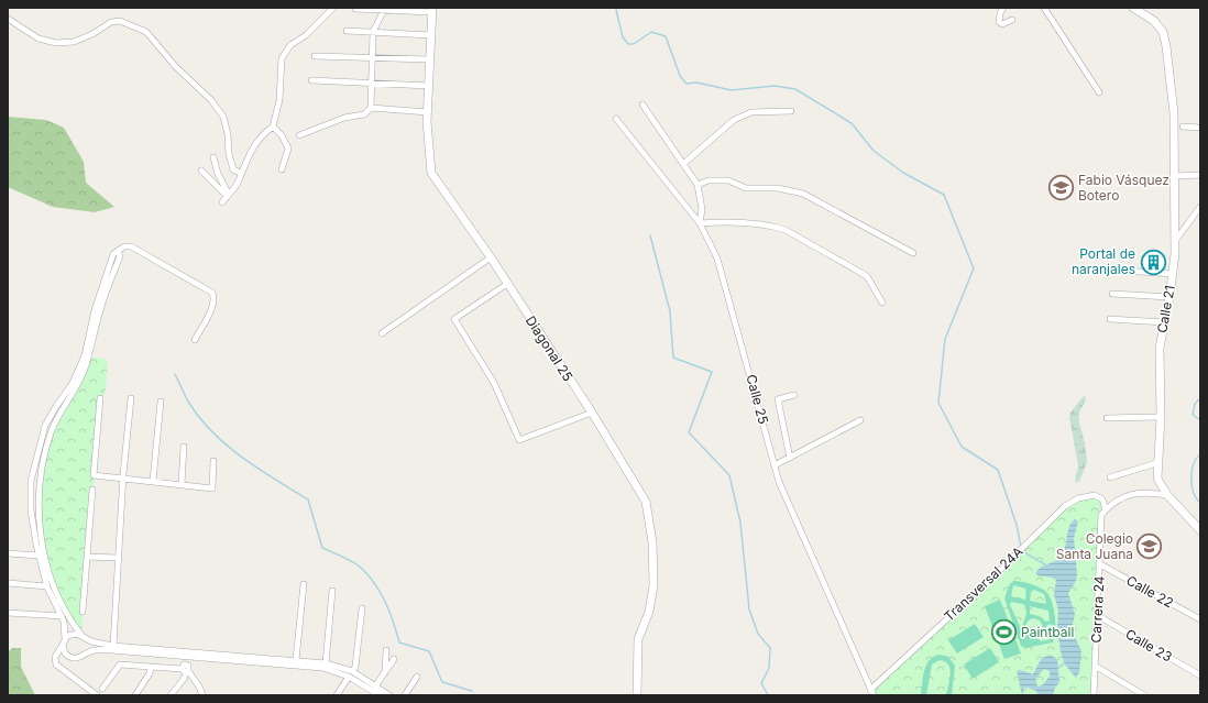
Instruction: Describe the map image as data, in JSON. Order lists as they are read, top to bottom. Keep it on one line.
{"streets":{"street":["Calle 21","Diagonal 25","Calle 25","Transversal 24A","Calle 22","Carrera 24","Calle 23"]},"crossings":[["Calle 25","Transversal 24A"],["Transversal 24A","Carrera 24"],["Calle 22","Carrera 24"],["Carrera 24","Calle 23"]],"places":{"school or university":["Fabio Vásquez Botero","Colegio Santa Juana"],"building":["Portal de naranjales"],"sports":["Paintball"]}}
